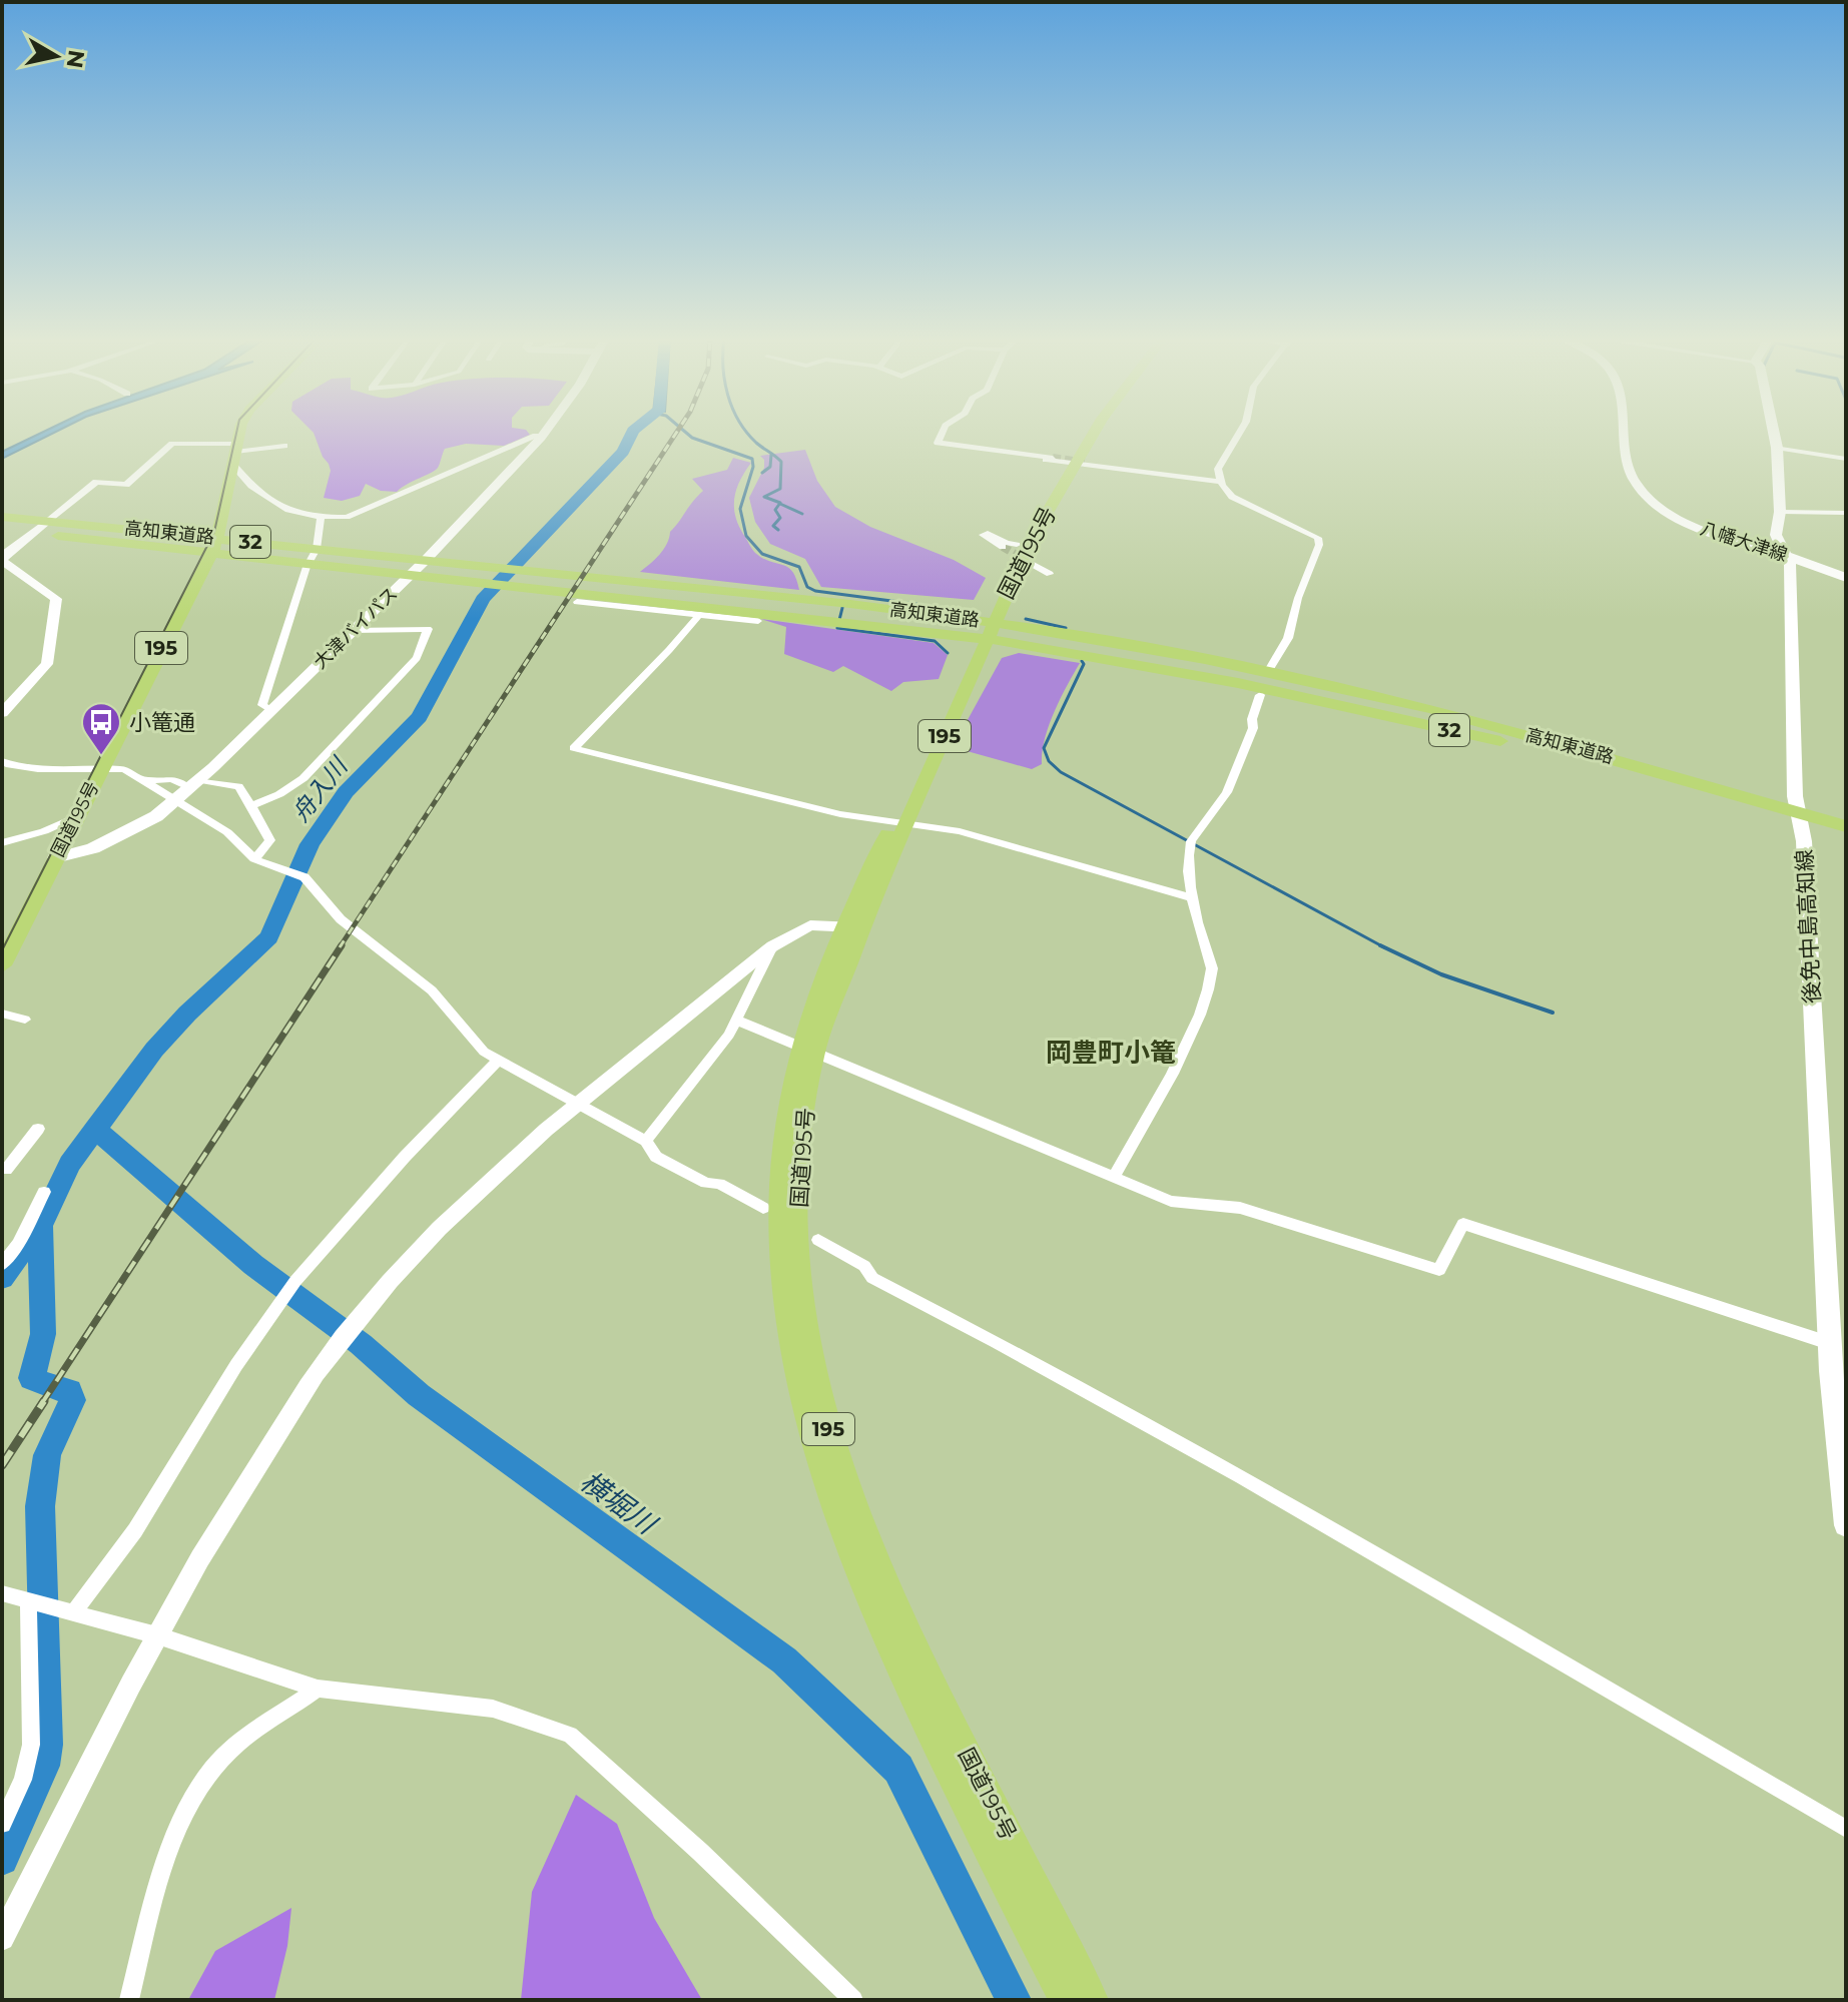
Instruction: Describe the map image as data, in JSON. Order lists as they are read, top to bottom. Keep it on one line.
{"streets":{"highway":["高知東道路","32","国道195号","195"],"main road":["八幡大津線","大津バイパス","後免中島高知線"]},"crossings":[["高知東道路","国道195号"],["高知東道路","大津バイパス"],["高知東道路","後免中島高知線"],["八幡大津線","後免中島高知線"],["国道195号","大津バイパス"]],"districts":["岡豊町小篭"],"water":["舟入川","横堀川"],"places":{"bus stop":["小篭通"]},"north":"right"}
